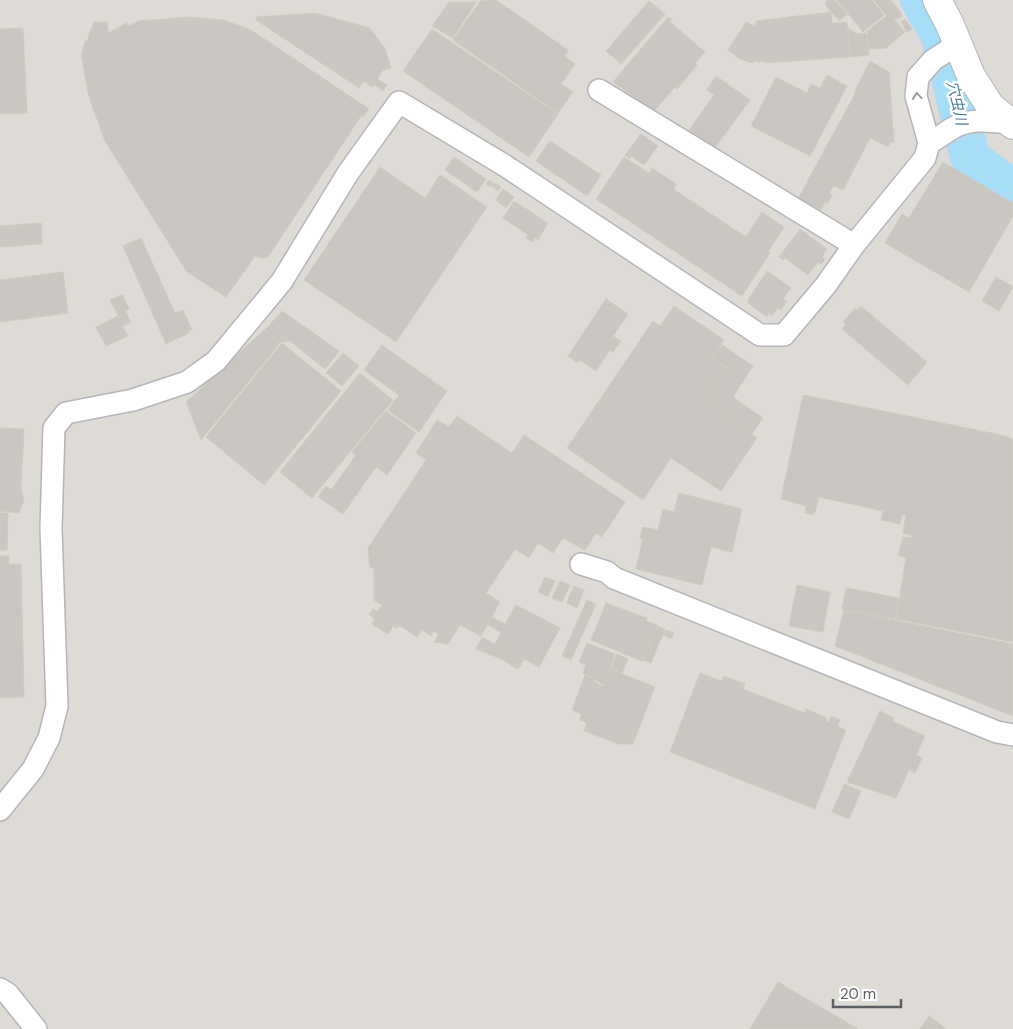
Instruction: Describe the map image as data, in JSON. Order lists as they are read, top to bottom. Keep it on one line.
{"water":["穴虫川"],"scale_bar":"20 m"}
